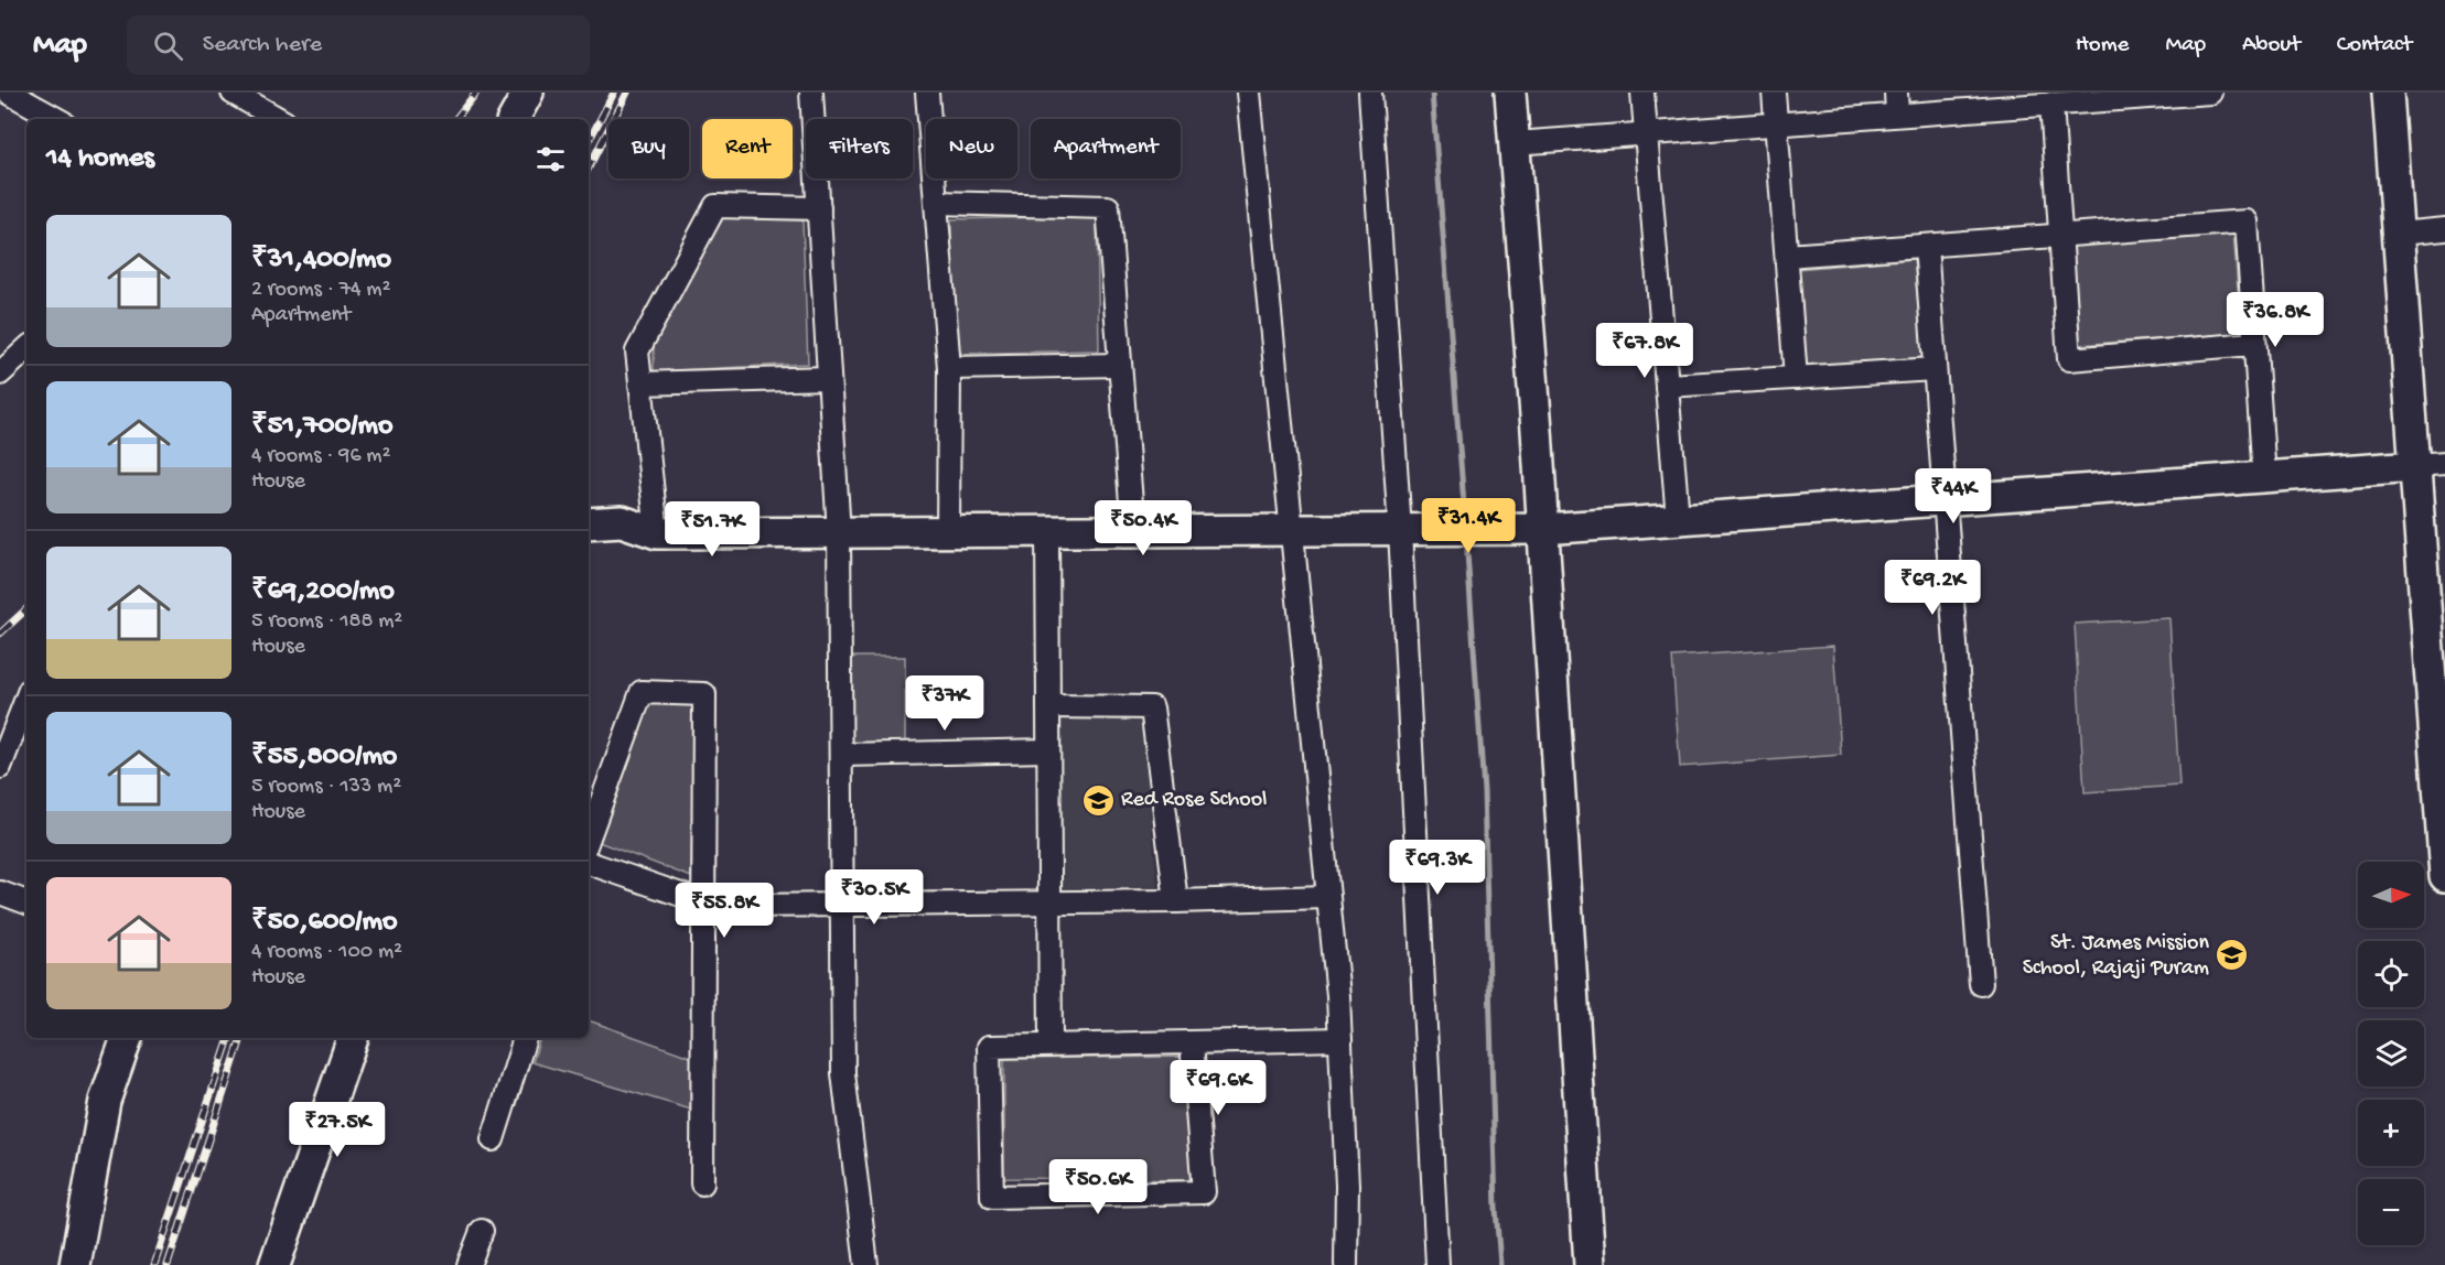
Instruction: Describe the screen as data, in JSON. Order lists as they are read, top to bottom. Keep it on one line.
{"places":{"school or university":["Red Rose School","St. James Mission School, Rajaji Puram"]},"north":"right","page":{"header":"Map","search":"Search here","nav":["Home","Map","About","Contact"],"chip":["Buy","Rent","Filters","New","Apartment"],"heading":"14 homes","list":[{"name":"₹31,400/mo","note":"2 rooms · 74 m² · Apartment"},{"name":"₹51,700/mo","note":"4 rooms · 96 m² · House"},{"name":"₹69,200/mo","note":"5 rooms · 188 m² · House"},{"name":"₹55,800/mo","note":"5 rooms · 133 m² · House"},{"name":"₹50,600/mo","note":"4 rooms · 100 m² · House"}],"price":["₹36.8K","₹67.8K","₹44K","₹31.4K","₹50.4K","₹51.7K","₹69.2K","₹37K","₹69.3K","₹30.5K","₹55.8K","₹69.6K","₹27.5K","₹50.6K"],"map_buttons":["+","−"]}}
